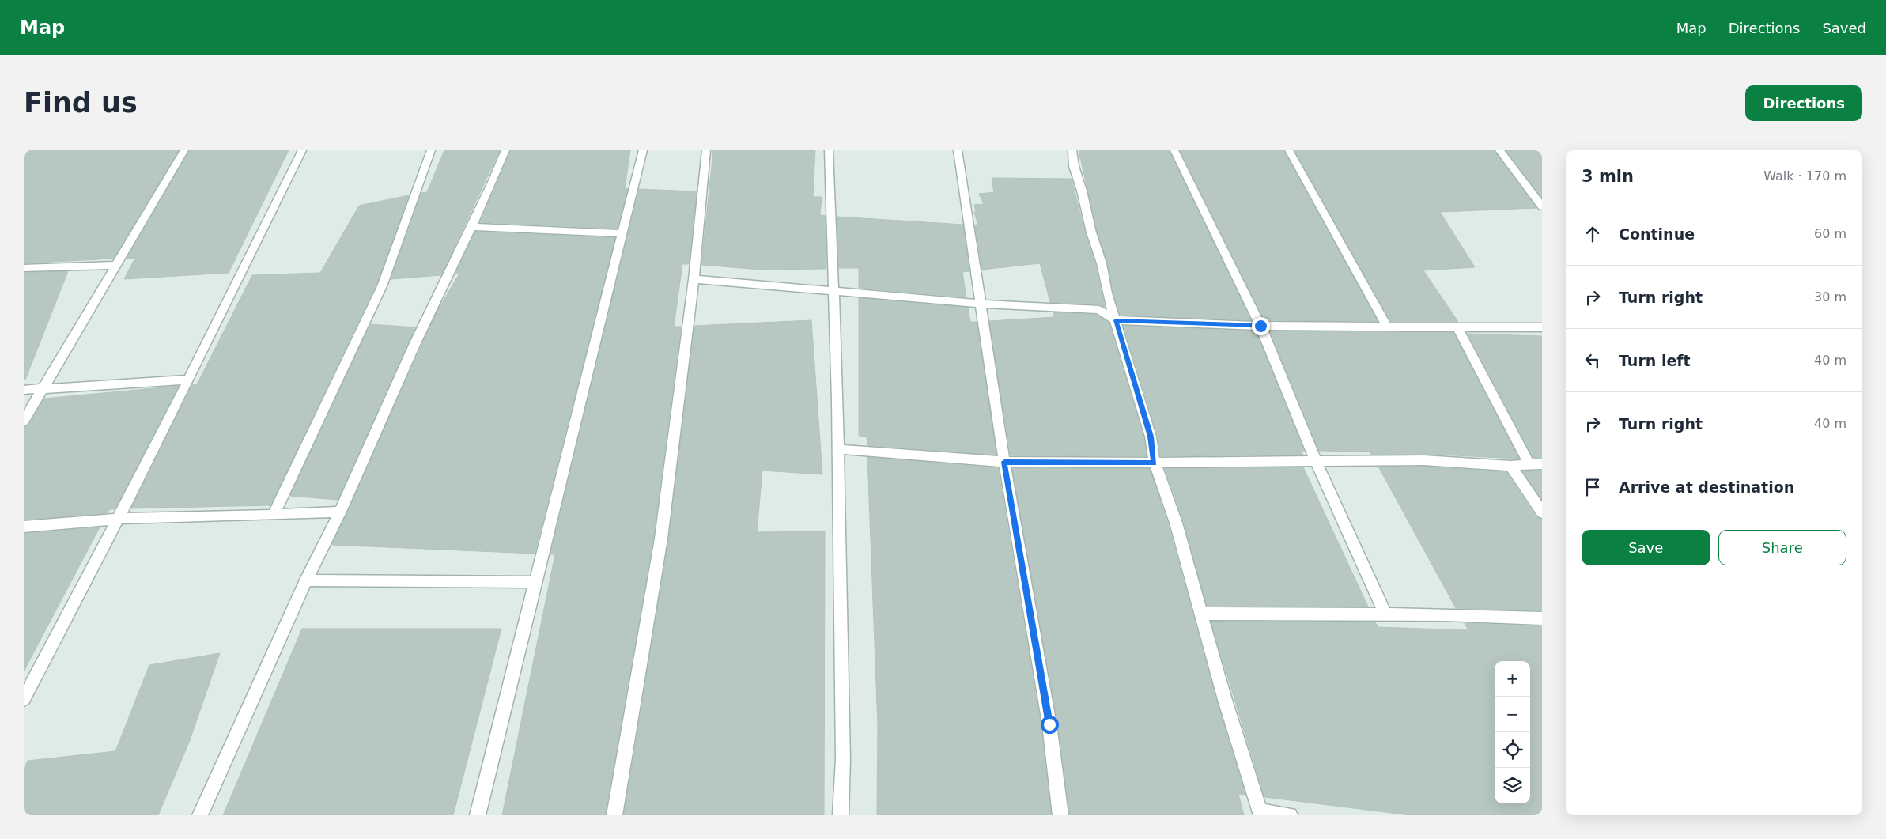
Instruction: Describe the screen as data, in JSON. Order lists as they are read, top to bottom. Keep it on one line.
{"page":{"header":"Map","nav":["Map","Directions","Saved"],"buttons":["Directions",["Save","Share"]],"title":"Find us","heading":["3 min","Walk · 170 m"],"list":[["Continue","60 m"],["Turn right","30 m"],["Turn left","40 m"],["Turn right","40 m"],"Arrive at destination"],"map_buttons":["+","−"]}}
